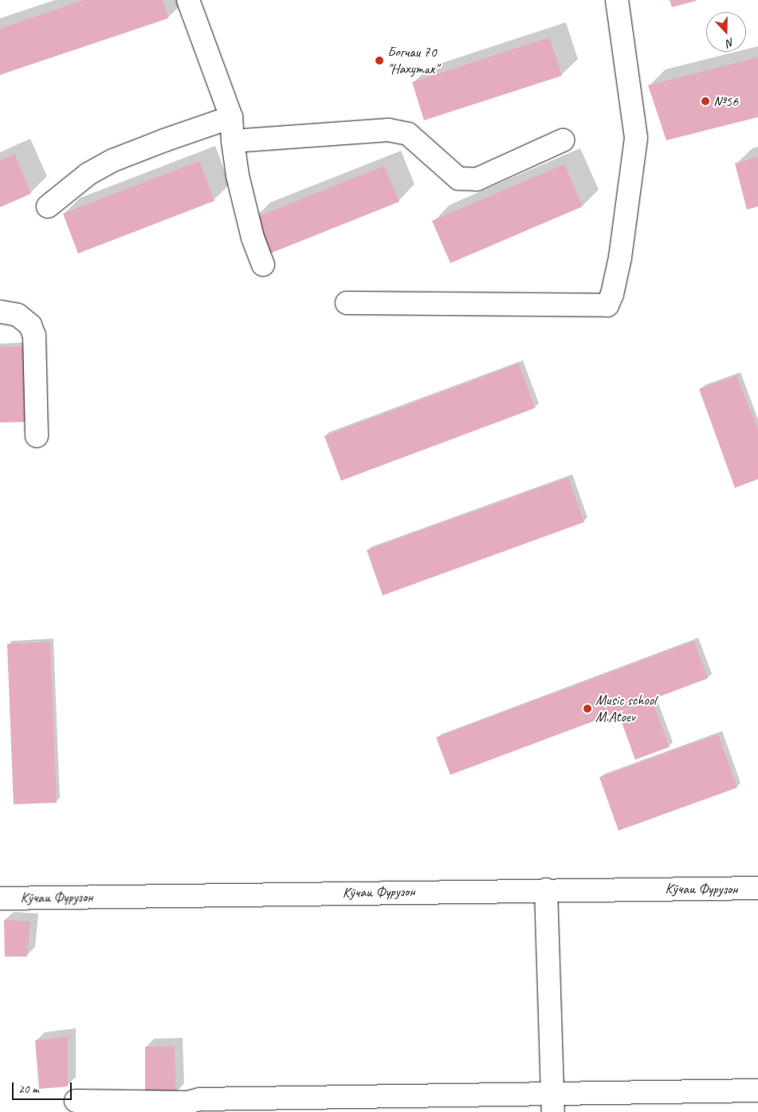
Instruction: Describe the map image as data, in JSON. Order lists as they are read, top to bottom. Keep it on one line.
{"streets":{"street":["Кӯчаи Фурузон"]},"places":["Богчаи 70 \"Нахутак\"","№56","Music school M.Atoev"],"scale_bar":"20 m","north":"bottom"}
